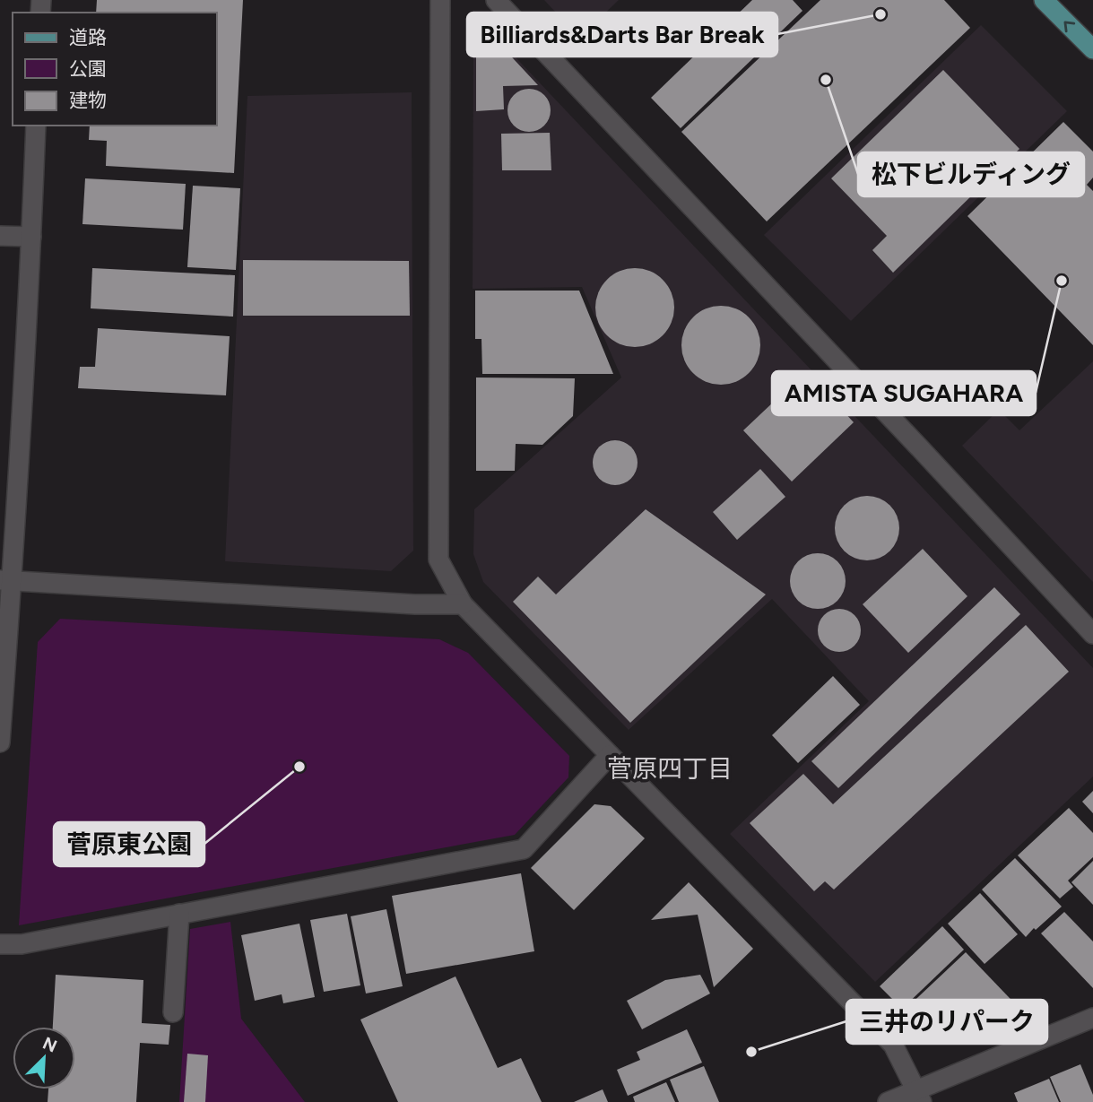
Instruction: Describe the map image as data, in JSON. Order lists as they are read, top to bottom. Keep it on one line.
{"districts":["菅原四丁目"],"places":["Billiards&Darts Bar Break","松下ビルディング","AMISTA SUGAHARA","菅原東公園","三井のリパーク"],"legend":["道路","公園","建物"],"north":"top right"}
